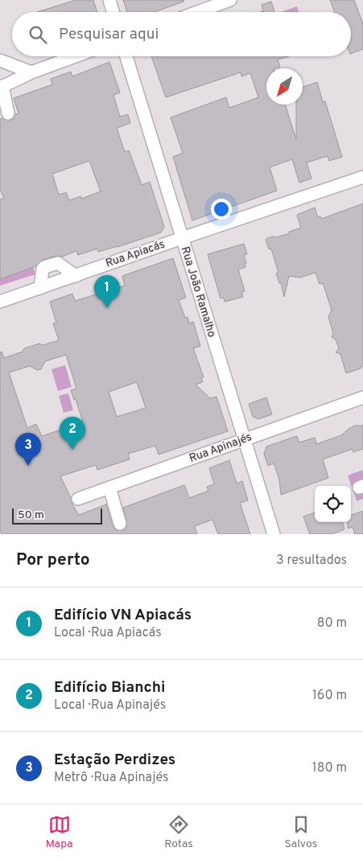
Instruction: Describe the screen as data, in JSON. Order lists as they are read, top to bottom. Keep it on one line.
{"streets":{"street":["Rua Apiacás","Rua João Ramalho","Rua Apinajés"]},"crossings":[["Rua Apiacás","Rua João Ramalho"],["Rua João Ramalho","Rua Apinajés"]],"scale_bar":"50 m","north":"bottom left","page":{"search":"Pesquisar aqui","pins":["1","2","3"],"scale":"50 m","heading":["Por perto","3 resultados"],"list":[{"mark":"1","name":"Edifício VN Apiacás","note":"Local · Rua Apiacás","value":"80 m"},{"mark":"2","name":"Edifício Bianchi","note":"Local · Rua Apinajés","value":"160 m"},{"mark":"3","name":"Estação Perdizes","note":"Metrô · Rua Apinajés","value":"180 m"}],"nav":["Mapa","Rotas","Salvos"]}}
